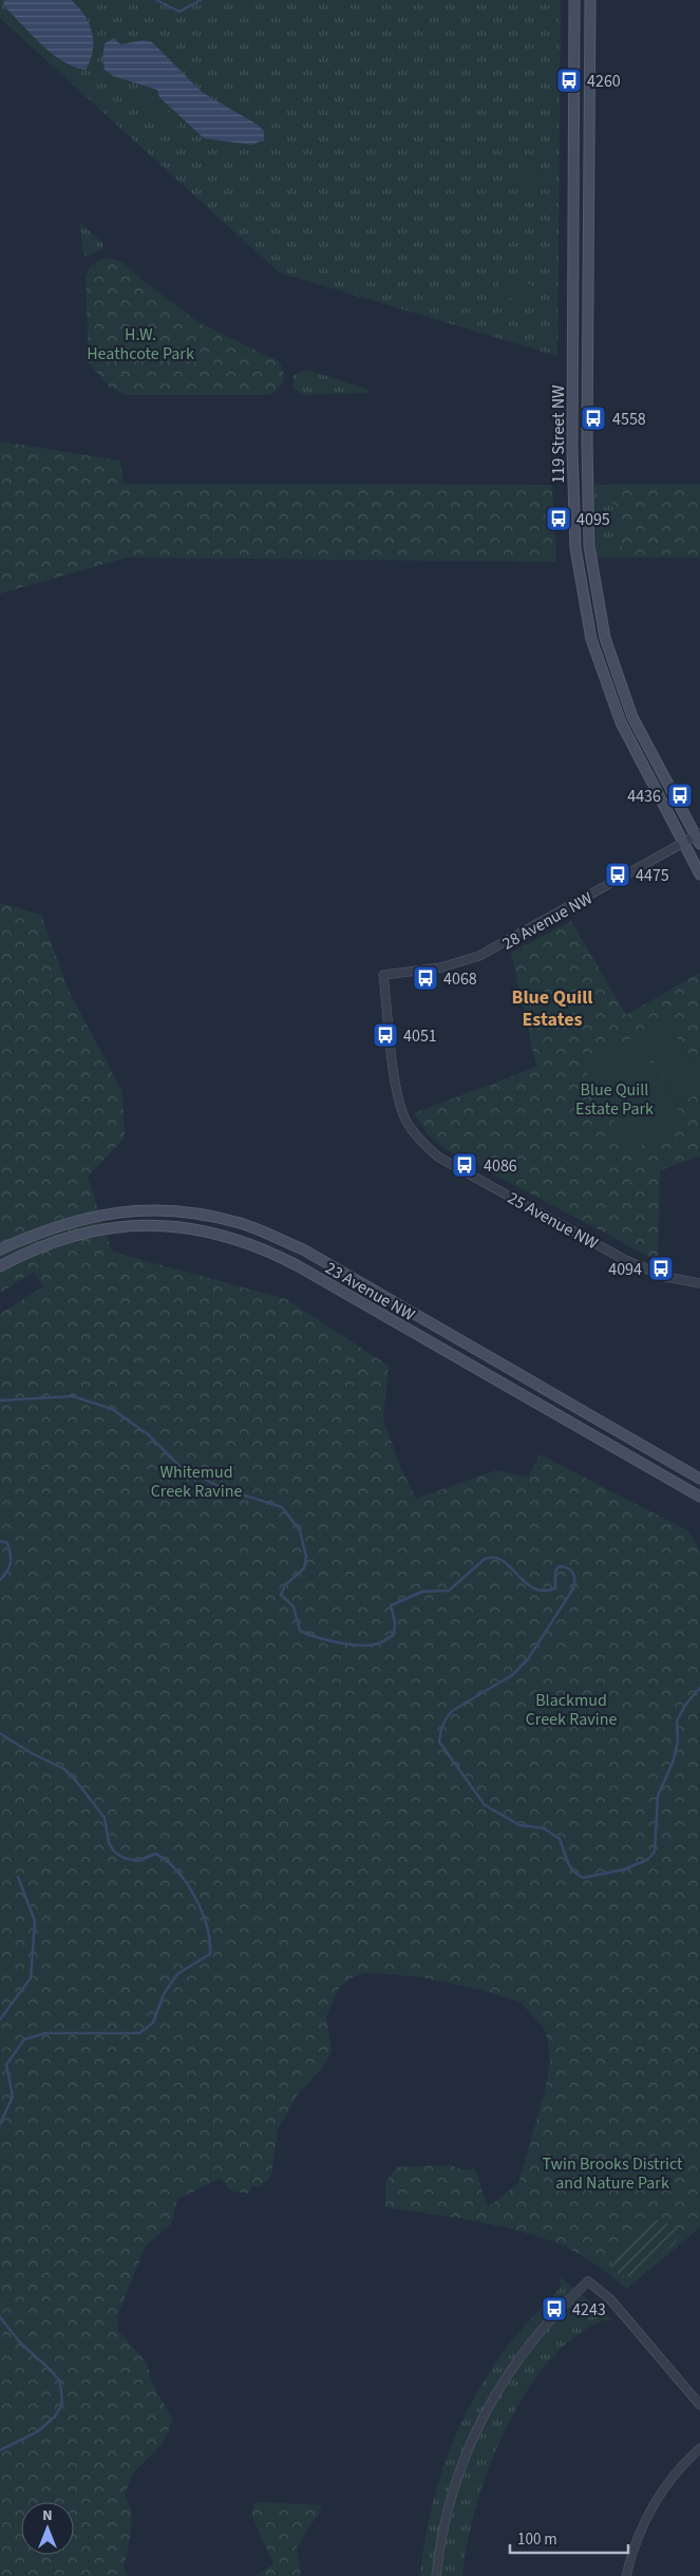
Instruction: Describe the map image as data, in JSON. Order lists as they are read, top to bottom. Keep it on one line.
{"streets":{"main road":["119 Street NW","23 Avenue NW"],"street":["28 Avenue NW","25 Avenue NW"]},"crossings":[["119 Street NW","28 Avenue NW"],["28 Avenue NW","25 Avenue NW"]],"districts":["Blue Quill Estates"],"parks":["H.W. Heathcote Park","Blue Quill Estate Park","Whitemud Creek Ravine","Blackmud Creek Ravine","Twin Brooks District and Nature Park"],"places":{"bus stop":["4260","4558","4095","4436","4475","4068","4051","4086","4094","4243"]},"scale_bar":"100 m","north":"top"}
